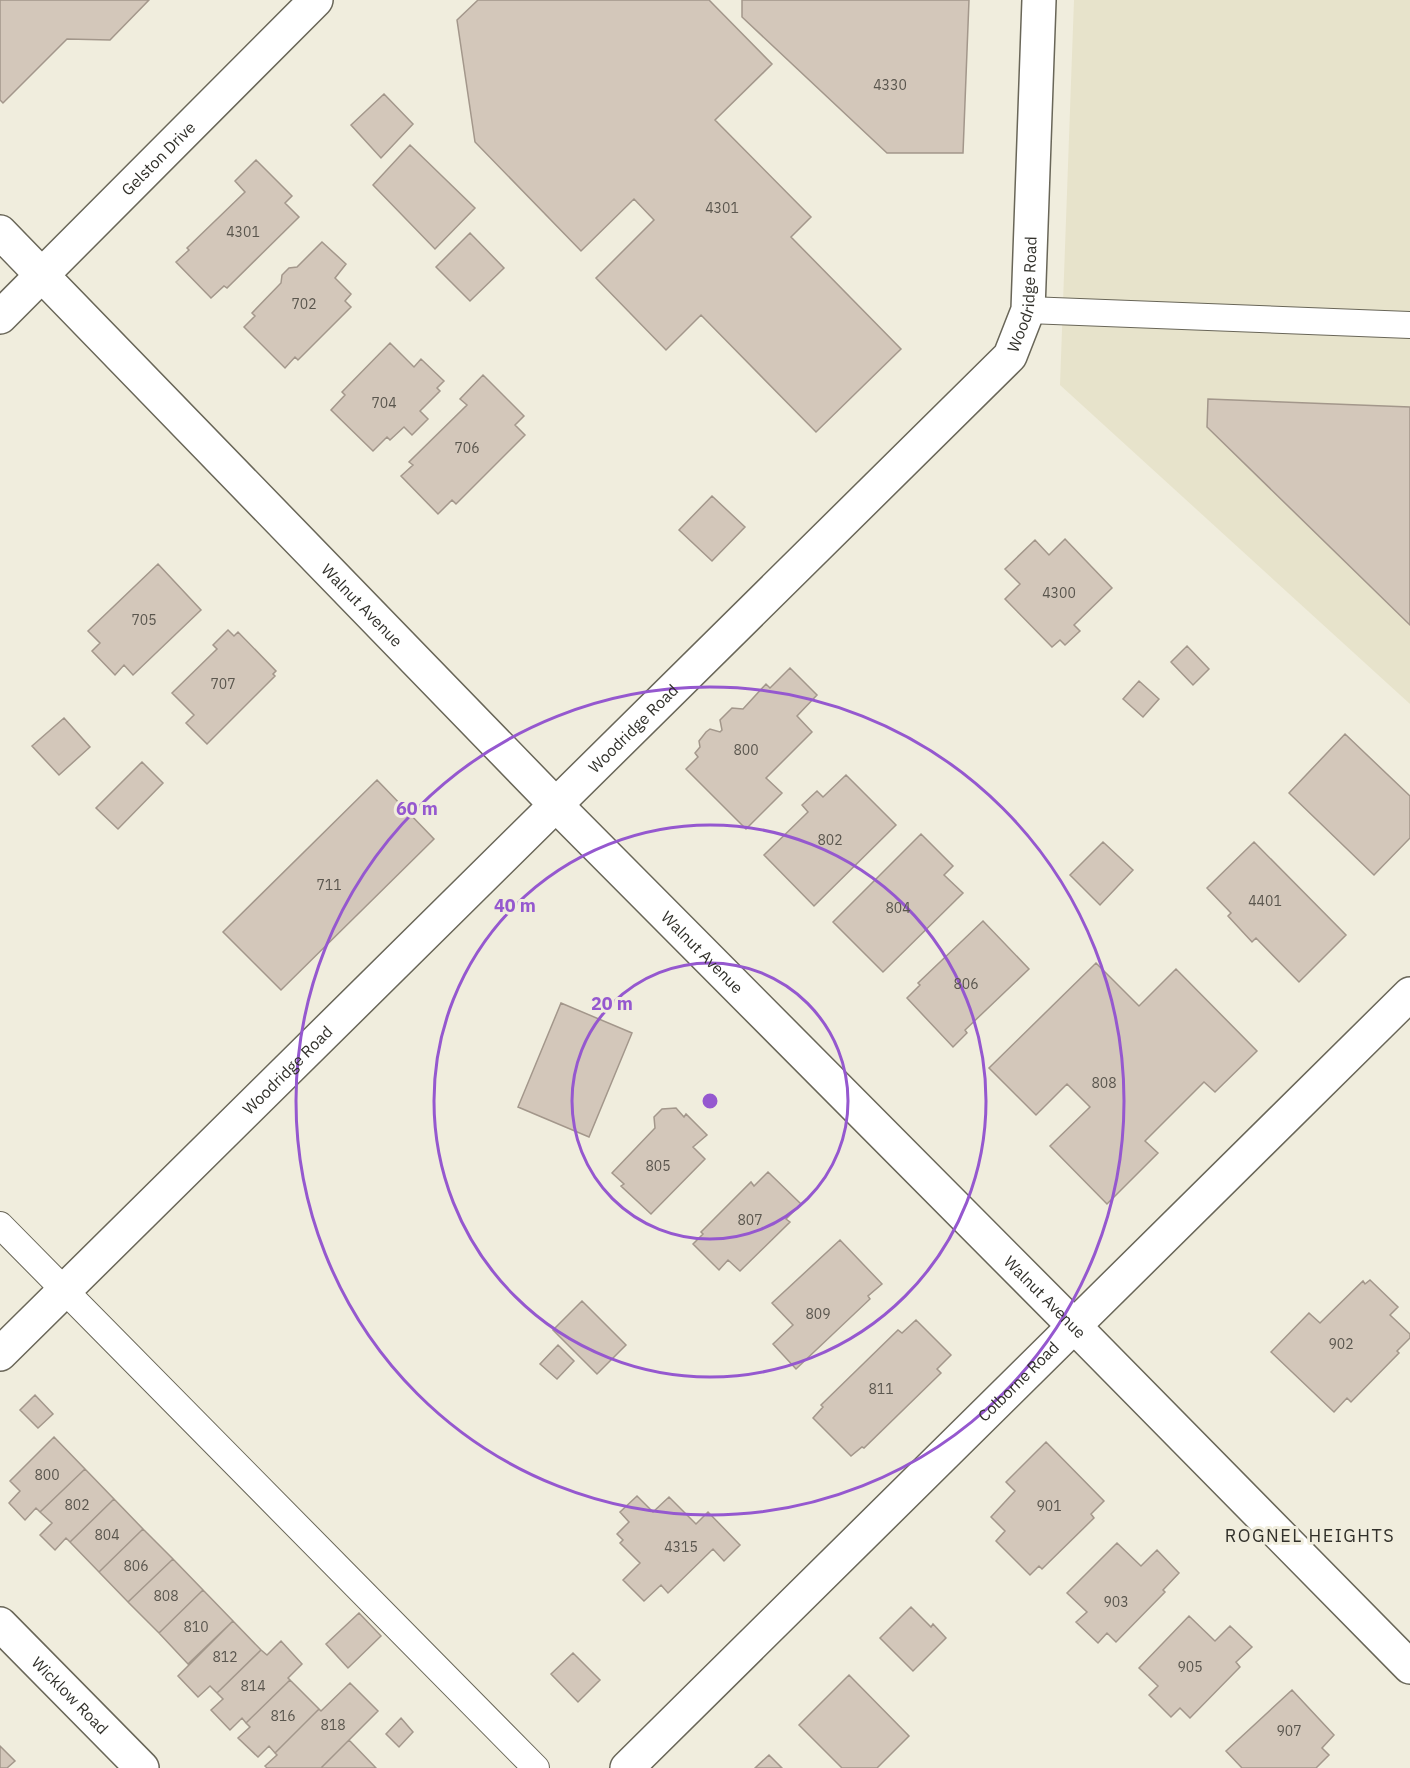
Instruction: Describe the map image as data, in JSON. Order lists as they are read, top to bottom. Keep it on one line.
{"streets":{"street":["Gelston Drive","Woodridge Road","Walnut Avenue","Colborne Road","Wicklow Road"]},"crossings":[["Gelston Drive","Walnut Avenue"],["Woodridge Road","Walnut Avenue"],["Walnut Avenue","Colborne Road"]],"districts":["ROGNEL HEIGHTS"],"house_numbers":["4330","4301","4301","702","704","706","4300","705","707","800","802","711","4401","804","806","808","805","807","809","902","811","800","802","901","804","4315","806","808","903","810","812","905","814","816","818","907"],"rings":["60 m","40 m","20 m"]}
